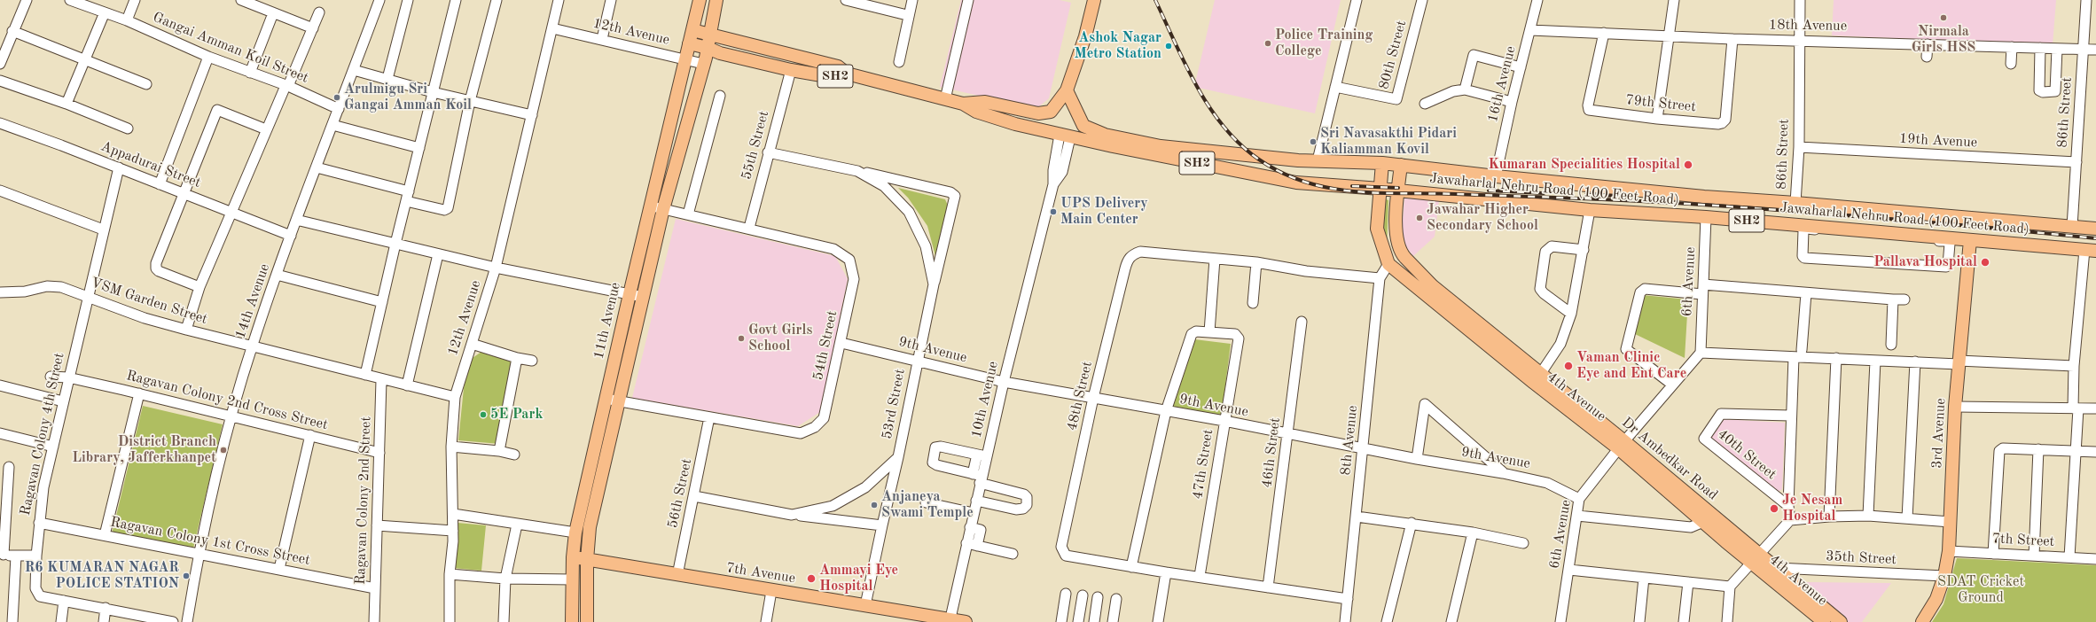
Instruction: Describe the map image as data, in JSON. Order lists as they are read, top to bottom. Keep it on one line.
{"streets":{"main road":["SH2","Jawaharlal Nehru Road (100 Feet Road)","11th Avenue","4th Avenue","3rd Avenue","Dr Ambedkar Road","7th Avenue"],"street":["18th Avenue","12th Avenue","Gangai Amman Koil Street","80th Street","16th Avenue","79th Street","86th Street","19th Avenue","55th Street","Appadurai Street","6th Avenue","VSM Garden Street","14th Avenue","54th Street","9th Avenue","48th Street","10th Avenue","Ragavan Colony 2nd Cross Street","53rd Street","Ragavan Colony 4th Street","8th Avenue","46th Street","40th Street","47th Street","56th Street","Ragavan Colony 2nd Street","7th Street","Ragavan Colony 1st Cross Street","35th Street"]},"crossings":[["18th Avenue","16th Avenue"],["18th Avenue","79th Street"],["18th Avenue","86th Street"],["12th Avenue","SH2"],["12th Avenue","VSM Garden Street"],["12th Avenue","11th Avenue"],["Gangai Amman Koil Street","14th Avenue"],["SH2","55th Street"],["SH2","Jawaharlal Nehru Road (100 Feet Road)"],["SH2","11th Avenue"],["16th Avenue","Jawaharlal Nehru Road (100 Feet Road)"],["86th Street","19th Avenue"],["86th Street","Jawaharlal Nehru Road (100 Feet Road)"],["55th Street","54th Street"],["55th Street","53rd Street"],["Appadurai Street","14th Avenue"],["Appadurai Street","Ragavan Colony 4th Street"],["Jawaharlal Nehru Road (100 Feet Road)","6th Avenue"],["Jawaharlal Nehru Road (100 Feet Road)","10th Avenue"],["Jawaharlal Nehru Road (100 Feet Road)","3rd Avenue"],["Jawaharlal Nehru Road (100 Feet Road)","Dr Ambedkar Road"],["6th Avenue","9th Avenue"],["6th Avenue","4th Avenue"],["6th Avenue","Dr Ambedkar Road"],["VSM Garden Street","14th Avenue"],["VSM Garden Street","Ragavan Colony 4th Street"],["VSM Garden Street","Ragavan Colony 2nd Street"],["14th Avenue","Ragavan Colony 2nd Cross Street"],["14th Avenue","Ragavan Colony 1st Cross Street"],["11th Avenue","54th Street"],["11th Avenue","7th Avenue"],["54th Street","9th Avenue"],["54th Street","56th Street"],["9th Avenue","48th Street"],["9th Avenue","10th Avenue"],["9th Avenue","53rd Street"],["9th Avenue","8th Avenue"],["9th Avenue","46th Street"],["9th Avenue","47th Street"],["4th Avenue","8th Avenue"],["4th Avenue","Dr Ambedkar Road"],["10th Avenue","7th Avenue"],["Ragavan Colony 2nd Cross Street","Ragavan Colony 4th Street"],["Ragavan Colony 2nd Cross Street","Ragavan Colony 2nd Street"],["53rd Street","56th Street"],["3rd Avenue","7th Street"],["3rd Avenue","35th Street"],["Ragavan Colony 4th Street","Ragavan Colony 1st Cross Street"],["Dr Ambedkar Road","35th Street"],["56th Street","7th Avenue"],["Ragavan Colony 2nd Street","Ragavan Colony 1st Cross Street"]],"parks":["SDAT Cricket Ground"],"places":["Nirmala Girls HSS","Police Training College","Ashok Nagar Metro Station","Arulmigu Sri Gangai Amman Koil","Sri Navasakthi Pidari Kaliamman Kovil","Kumaran Specialities Hospital","UPS Delivery Main Center","Jawahar Higher Secondary School","Pallava Hospital","Govt Girls School","Vaman Clinic Eye and Ent Care","5E Park","District Branch Library, Jafferkhanpet","Anjaneya Swami Temple","Je Nesam Hospital","R6 KUMARAN NAGAR POLICE STATION","Ammayi Eye Hospital"]}
